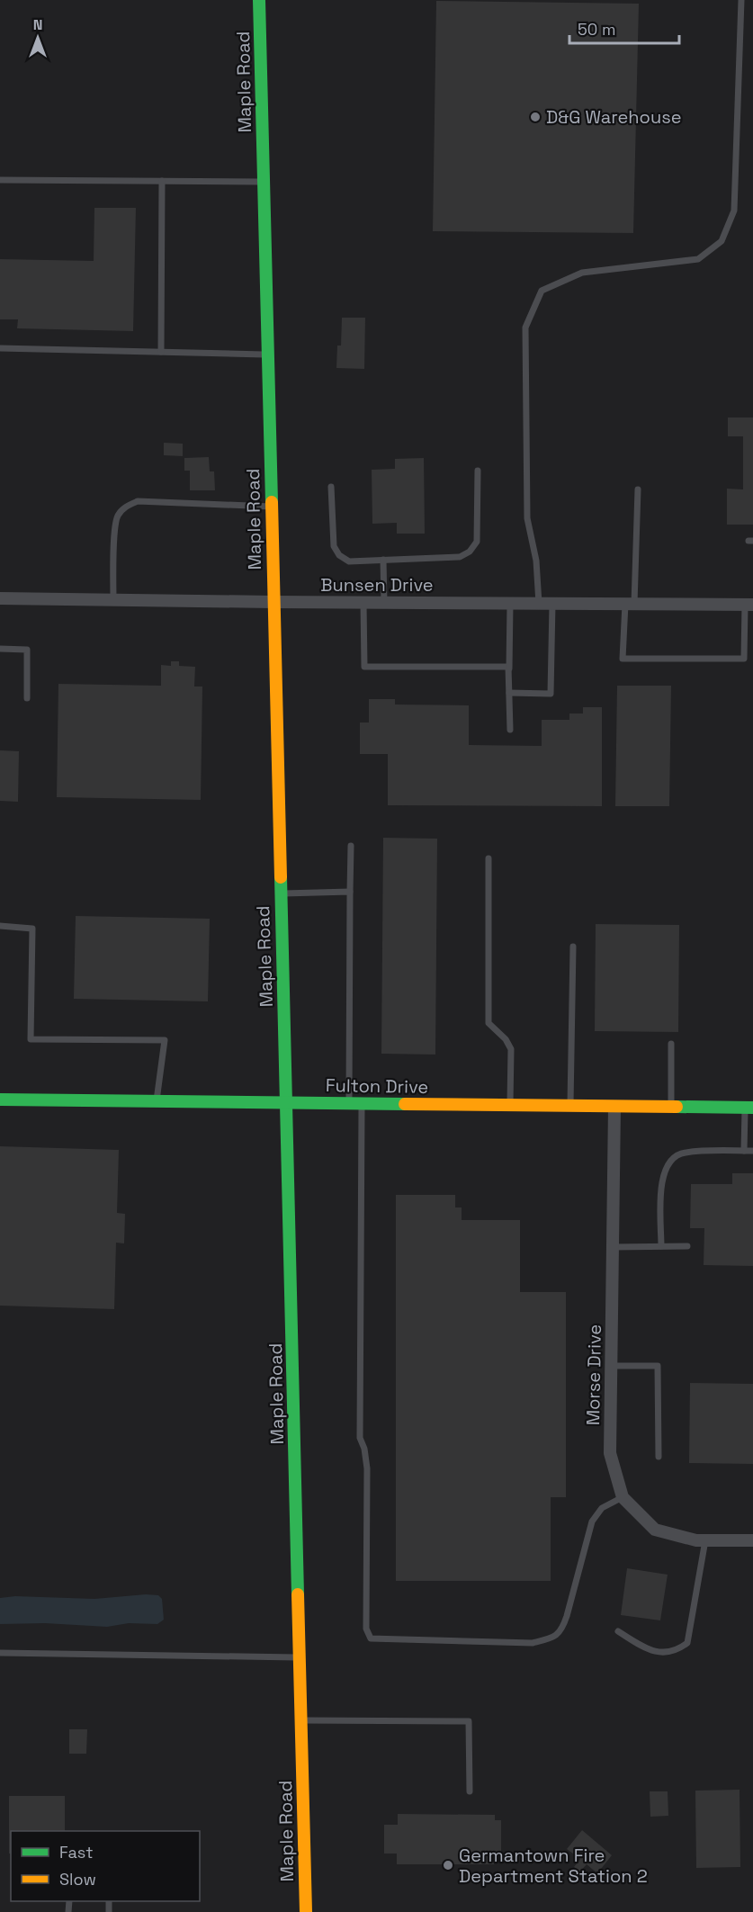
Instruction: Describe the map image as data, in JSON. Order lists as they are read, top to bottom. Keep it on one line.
{"streets":{"street":["Maple Road","Bunsen Drive","Fulton Drive","Morse Drive"]},"crossings":[["Maple Road","Bunsen Drive"],["Maple Road","Fulton Drive"],["Fulton Drive","Morse Drive"]],"places":["D&G Warehouse","Germantown Fire Department Station 2"],"legend":["Fast","Slow"],"scale_bar":"50 m","north":"top"}
